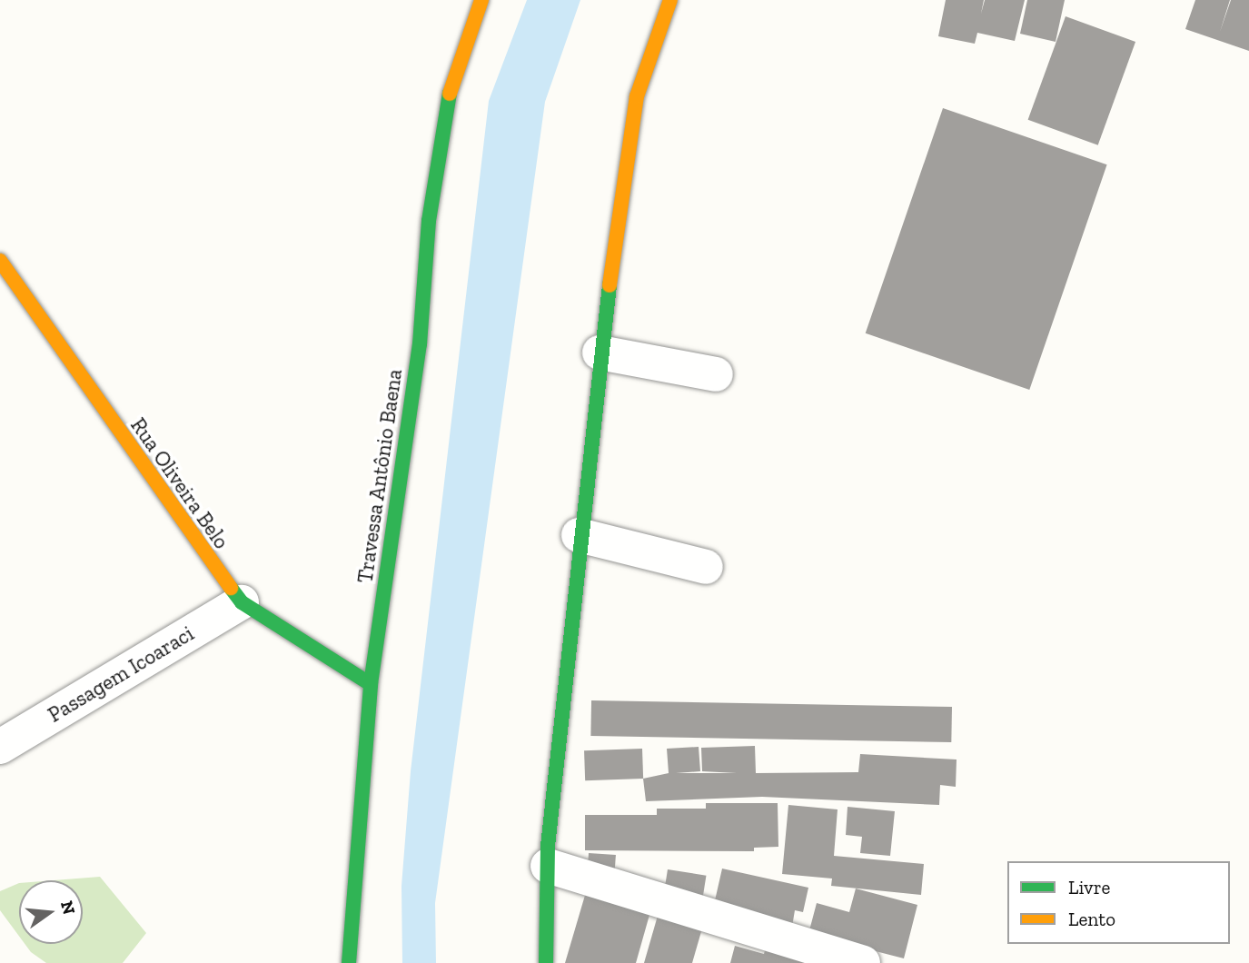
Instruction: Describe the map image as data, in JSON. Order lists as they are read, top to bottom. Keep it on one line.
{"streets":{"street":["Travessa Antônio Baena","Rua Oliveira Belo","Passagem Icoaraci"]},"crossings":[["Travessa Antônio Baena","Rua Oliveira Belo"],["Rua Oliveira Belo","Passagem Icoaraci"]],"legend":["Livre","Lento"],"north":"right"}
